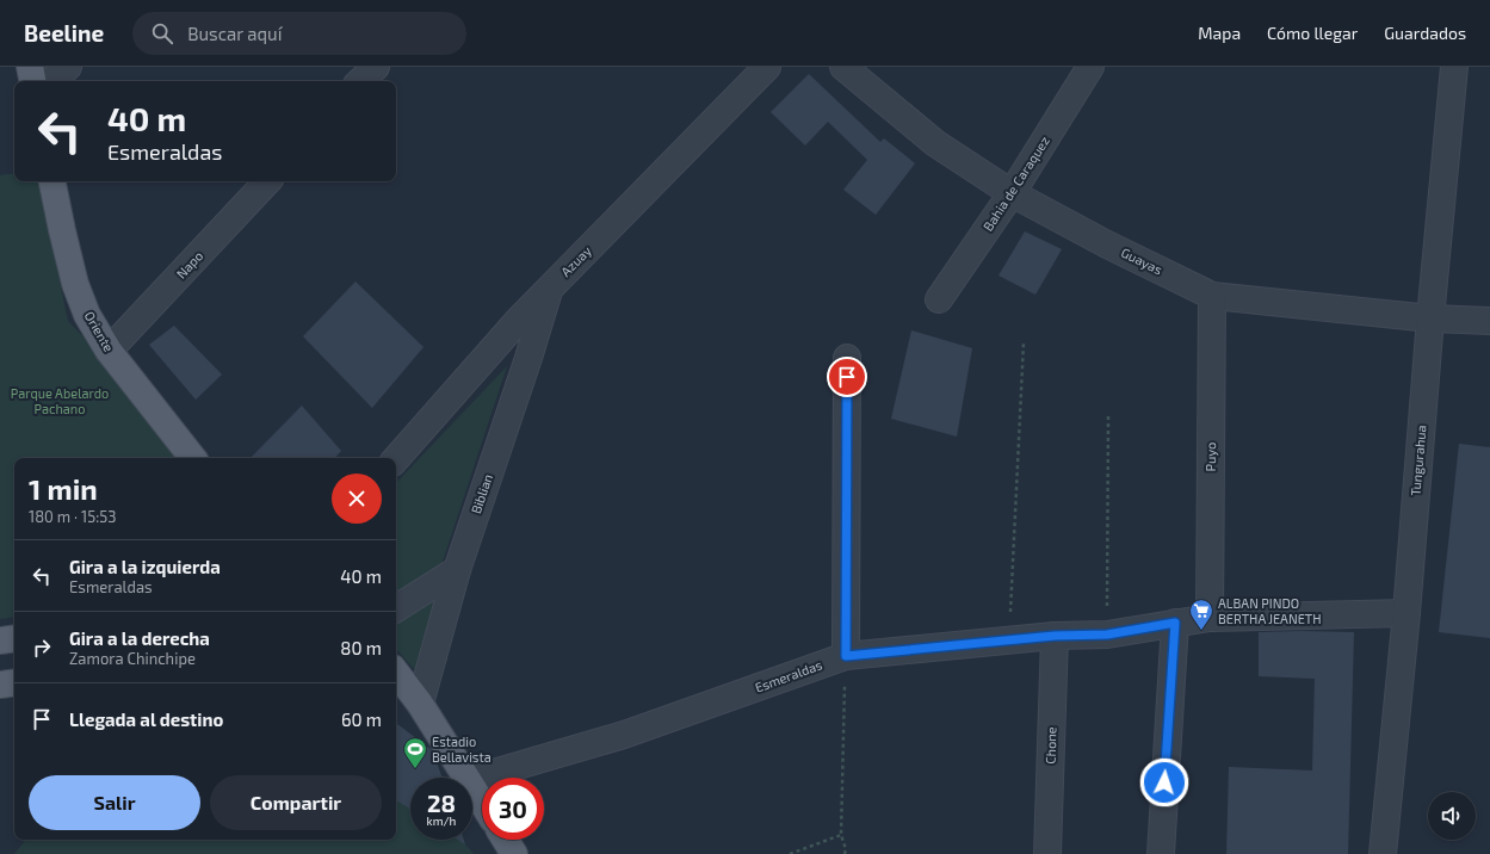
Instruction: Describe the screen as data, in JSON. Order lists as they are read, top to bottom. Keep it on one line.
{"streets":{"main road":["Oriente"],"street":["Bahia de Caraquez","Azuay","Guayas","Napo","Puyo","Tungurahua","Biblian","Esmeraldas","Chone"]},"crossings":[["Bahia de Caraquez","Guayas"],["Azuay","Biblian"],["Guayas","Puyo"],["Guayas","Tungurahua"],["Napo","Oriente"],["Puyo","Esmeraldas"],["Tungurahua","Esmeraldas"],["Esmeraldas","Chone"]],"parks":["Parque Abelardo Pachano"],"places":{"supermarket":["ALBAN PINDO BERTHA JEANETH"],"sports":["Estadio Bellavista"]},"page":{"header":"Beeline","search":"Buscar aquí","nav":["Mapa","Cómo llegar","Guardados"],"turn":["40 m","Esmeraldas"],"heading":["1 min","180 m · 15:53"],"list":[{"name":"Gira a la izquierda","note":"Esmeraldas","value":"40 m"},{"name":"Gira a la derecha","note":"Zamora Chinchipe","value":"80 m"},{"name":"Llegada al destino","value":"60 m"}],"buttons":["Salir","Compartir"],"speed":"28 km/h","limit":"30"}}
